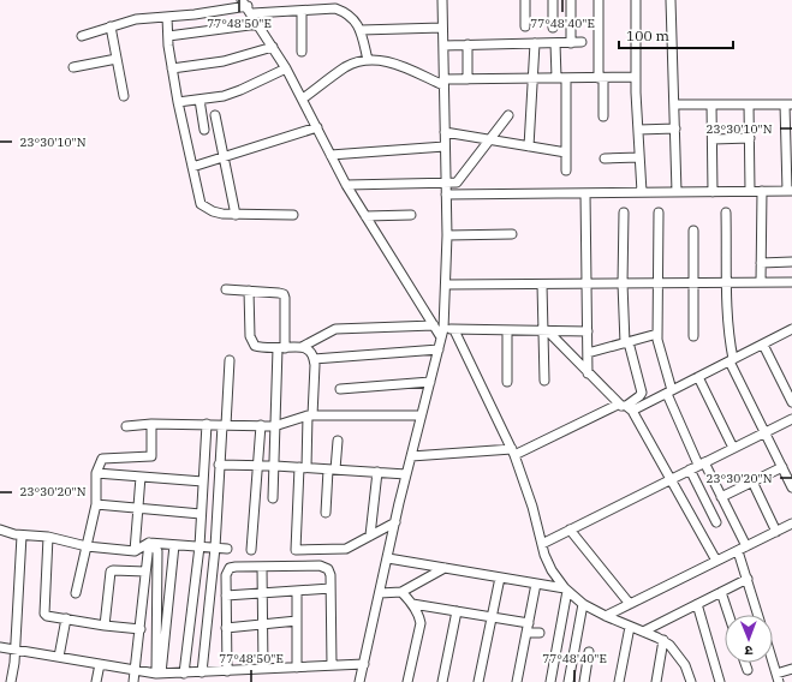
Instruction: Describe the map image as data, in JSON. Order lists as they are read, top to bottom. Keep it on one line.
{"scale_bar":"100 m","north":"bottom","coordinates":["77°48'50\"E","77°48'40\"E","23°30'10\"N","23°30'20\"N"]}
